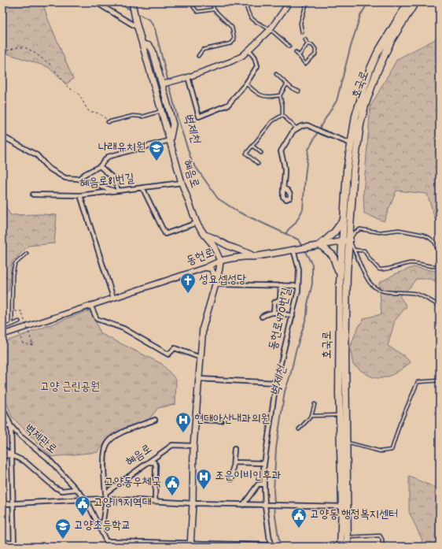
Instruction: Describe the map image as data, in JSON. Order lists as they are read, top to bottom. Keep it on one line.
{"streets":{"main road":["호국로","혜음로","동헌로"],"street":["혜음로81번길","동헌로470번길","벽제관로"]},"crossings":[["혜음로","혜음로81번길"],["혜음로","동헌로"],["동헌로","동헌로470번길"]],"water":["벽제천"],"parks":["고양 근린공원"],"places":{"school or university":["나래유치원","고양초등학교"],"church":["성요셉성당"],"hospital":["현대아산내과의원","조은이비인후과"],"public building":["고양동우체국","고양119지역대","고양동 행정복지센터"]}}
